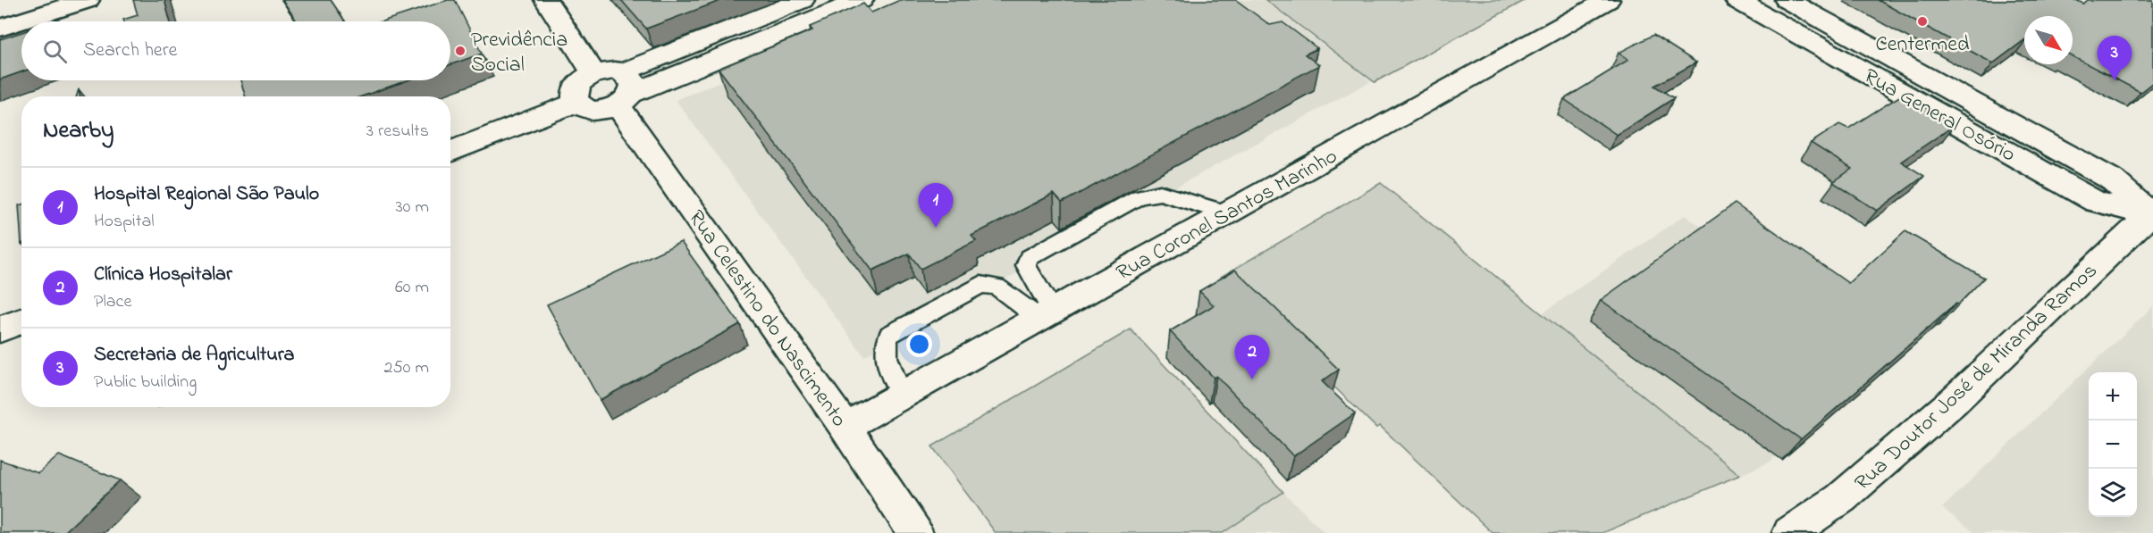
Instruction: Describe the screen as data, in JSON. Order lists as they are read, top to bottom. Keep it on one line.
{"streets":{"street":["Rua General Osório","Rua Coronel Santos Marinho","Rua Celestino do Nascimento","Rua Doutor José de Miranda Ramos"]},"crossings":[["Rua General Osório","Rua Doutor José de Miranda Ramos"],["Rua Coronel Santos Marinho","Rua Celestino do Nascimento"]],"places":["Centermed","Previdência Social"],"north":"bottom right","page":{"search":"Search here","pins":["3","1","2"],"heading":["Nearby","3 results"],"list":[{"mark":"1","name":"Hospital Regional São Paulo","note":"Hospital","value":"30 m"},{"mark":"2","name":"Clínica Hospitalar","note":"Place","value":"60 m"},{"mark":"3","name":"Secretaria de Agricultura","note":"Public building","value":"250 m"}],"map_buttons":["+","−"]}}
